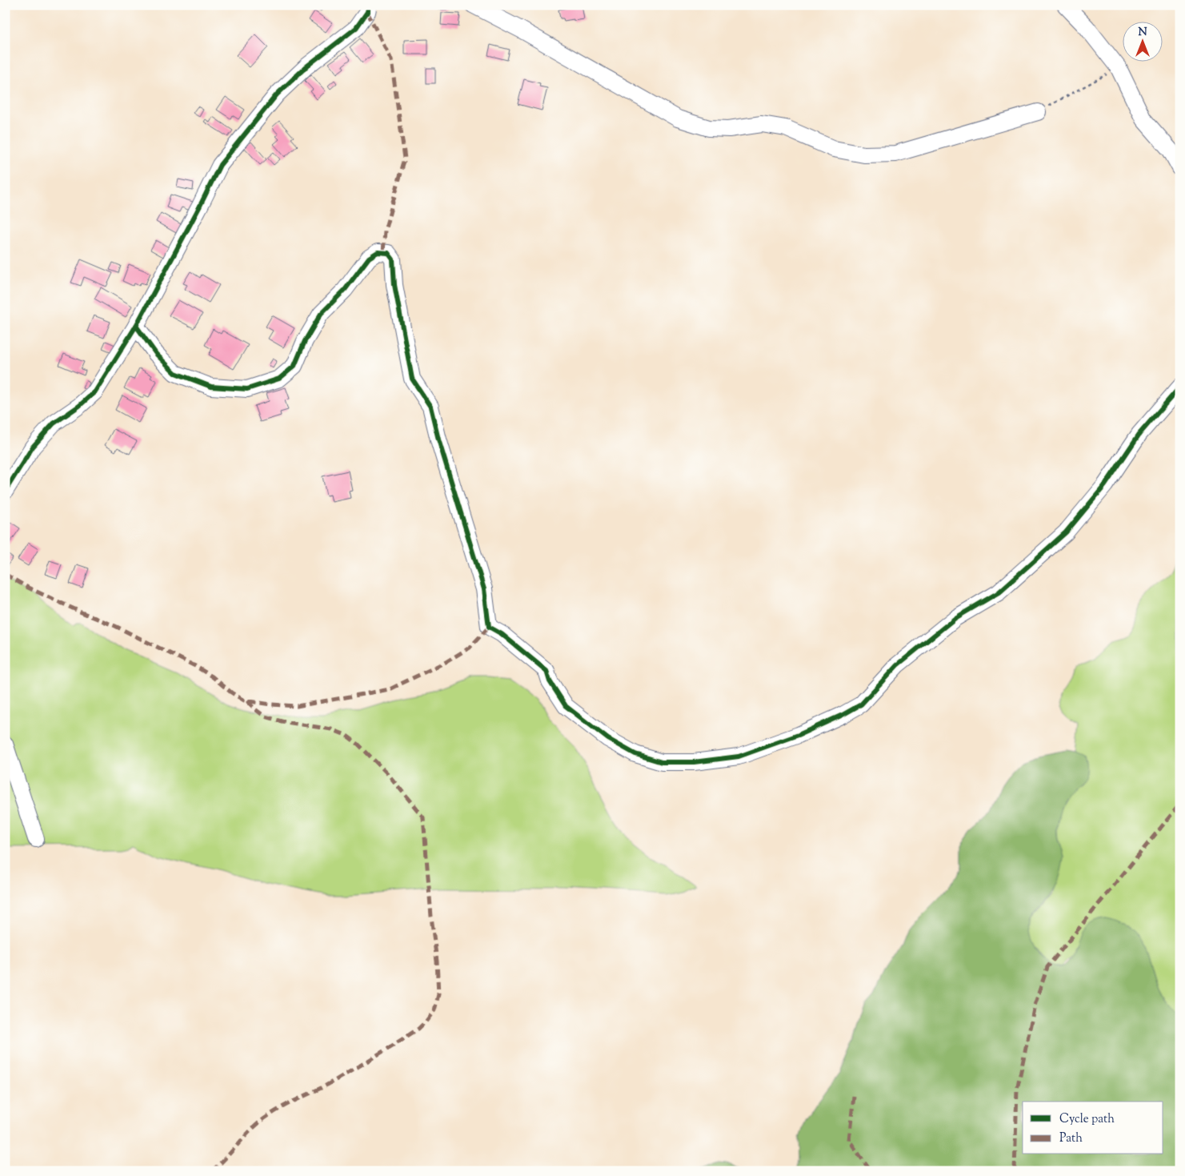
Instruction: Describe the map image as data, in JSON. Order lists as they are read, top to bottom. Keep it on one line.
{"legend":["Cycle path","Path"],"north":"top"}
